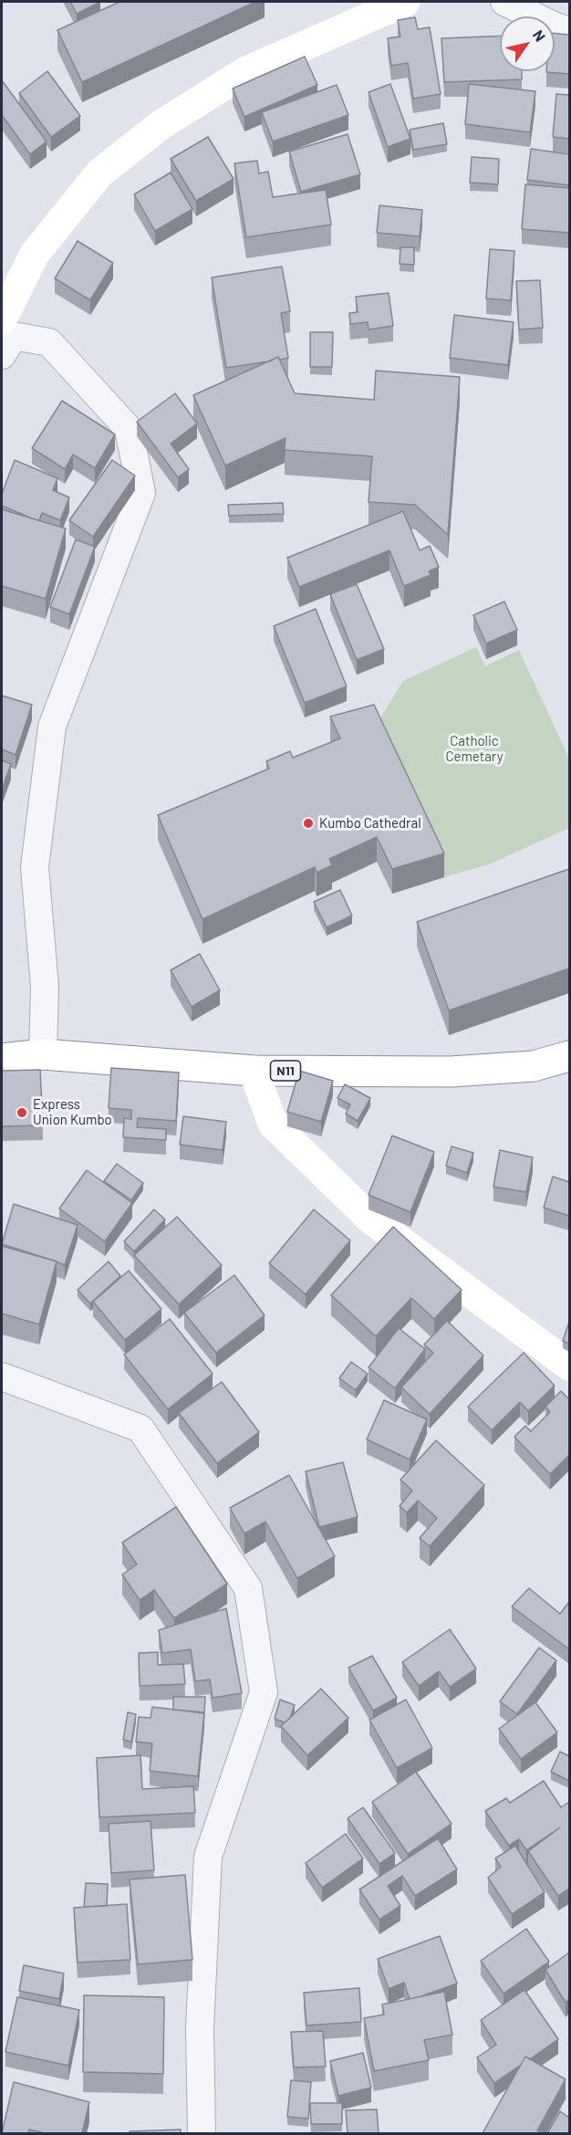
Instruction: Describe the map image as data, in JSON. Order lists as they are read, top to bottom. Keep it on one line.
{"streets":{"main road":["N11"]},"parks":["Catholic Cemetary"],"places":["Kumbo Cathedral","Express Union Kumbo"],"north":"top right"}
